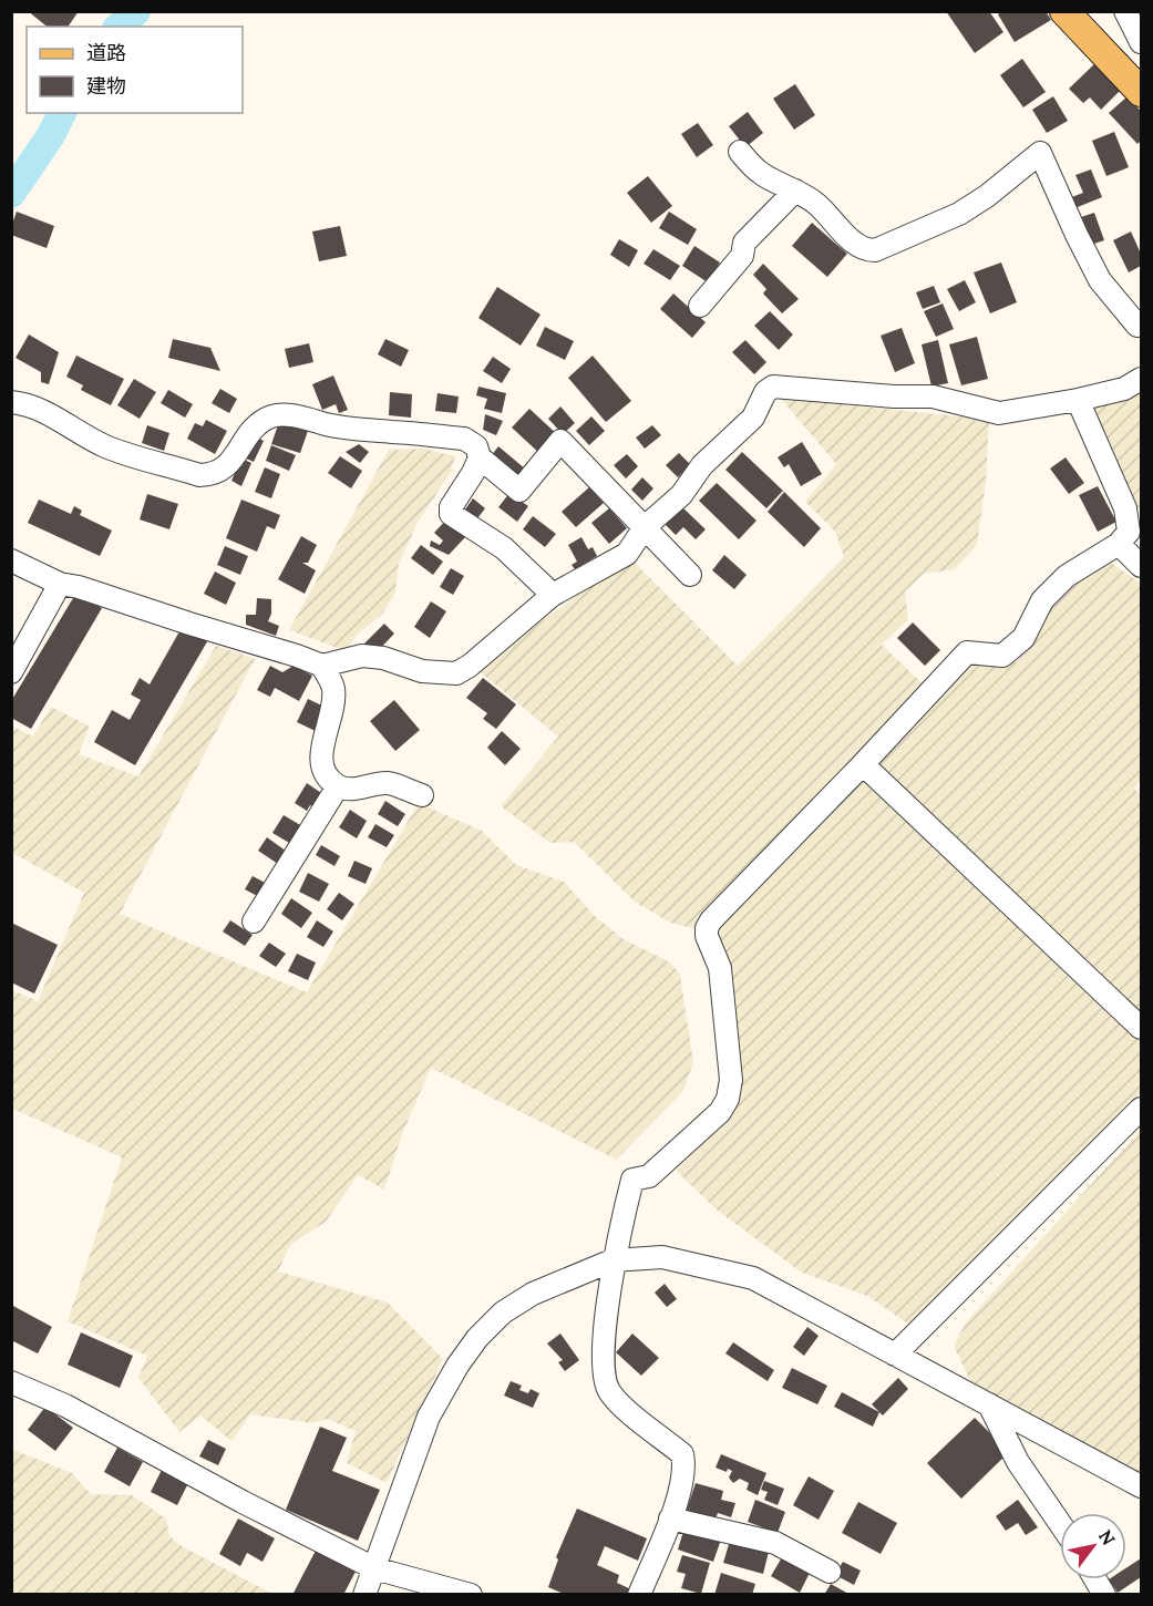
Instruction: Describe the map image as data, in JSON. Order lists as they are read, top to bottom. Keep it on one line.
{"legend":["道路","建物"],"north":"top right"}
